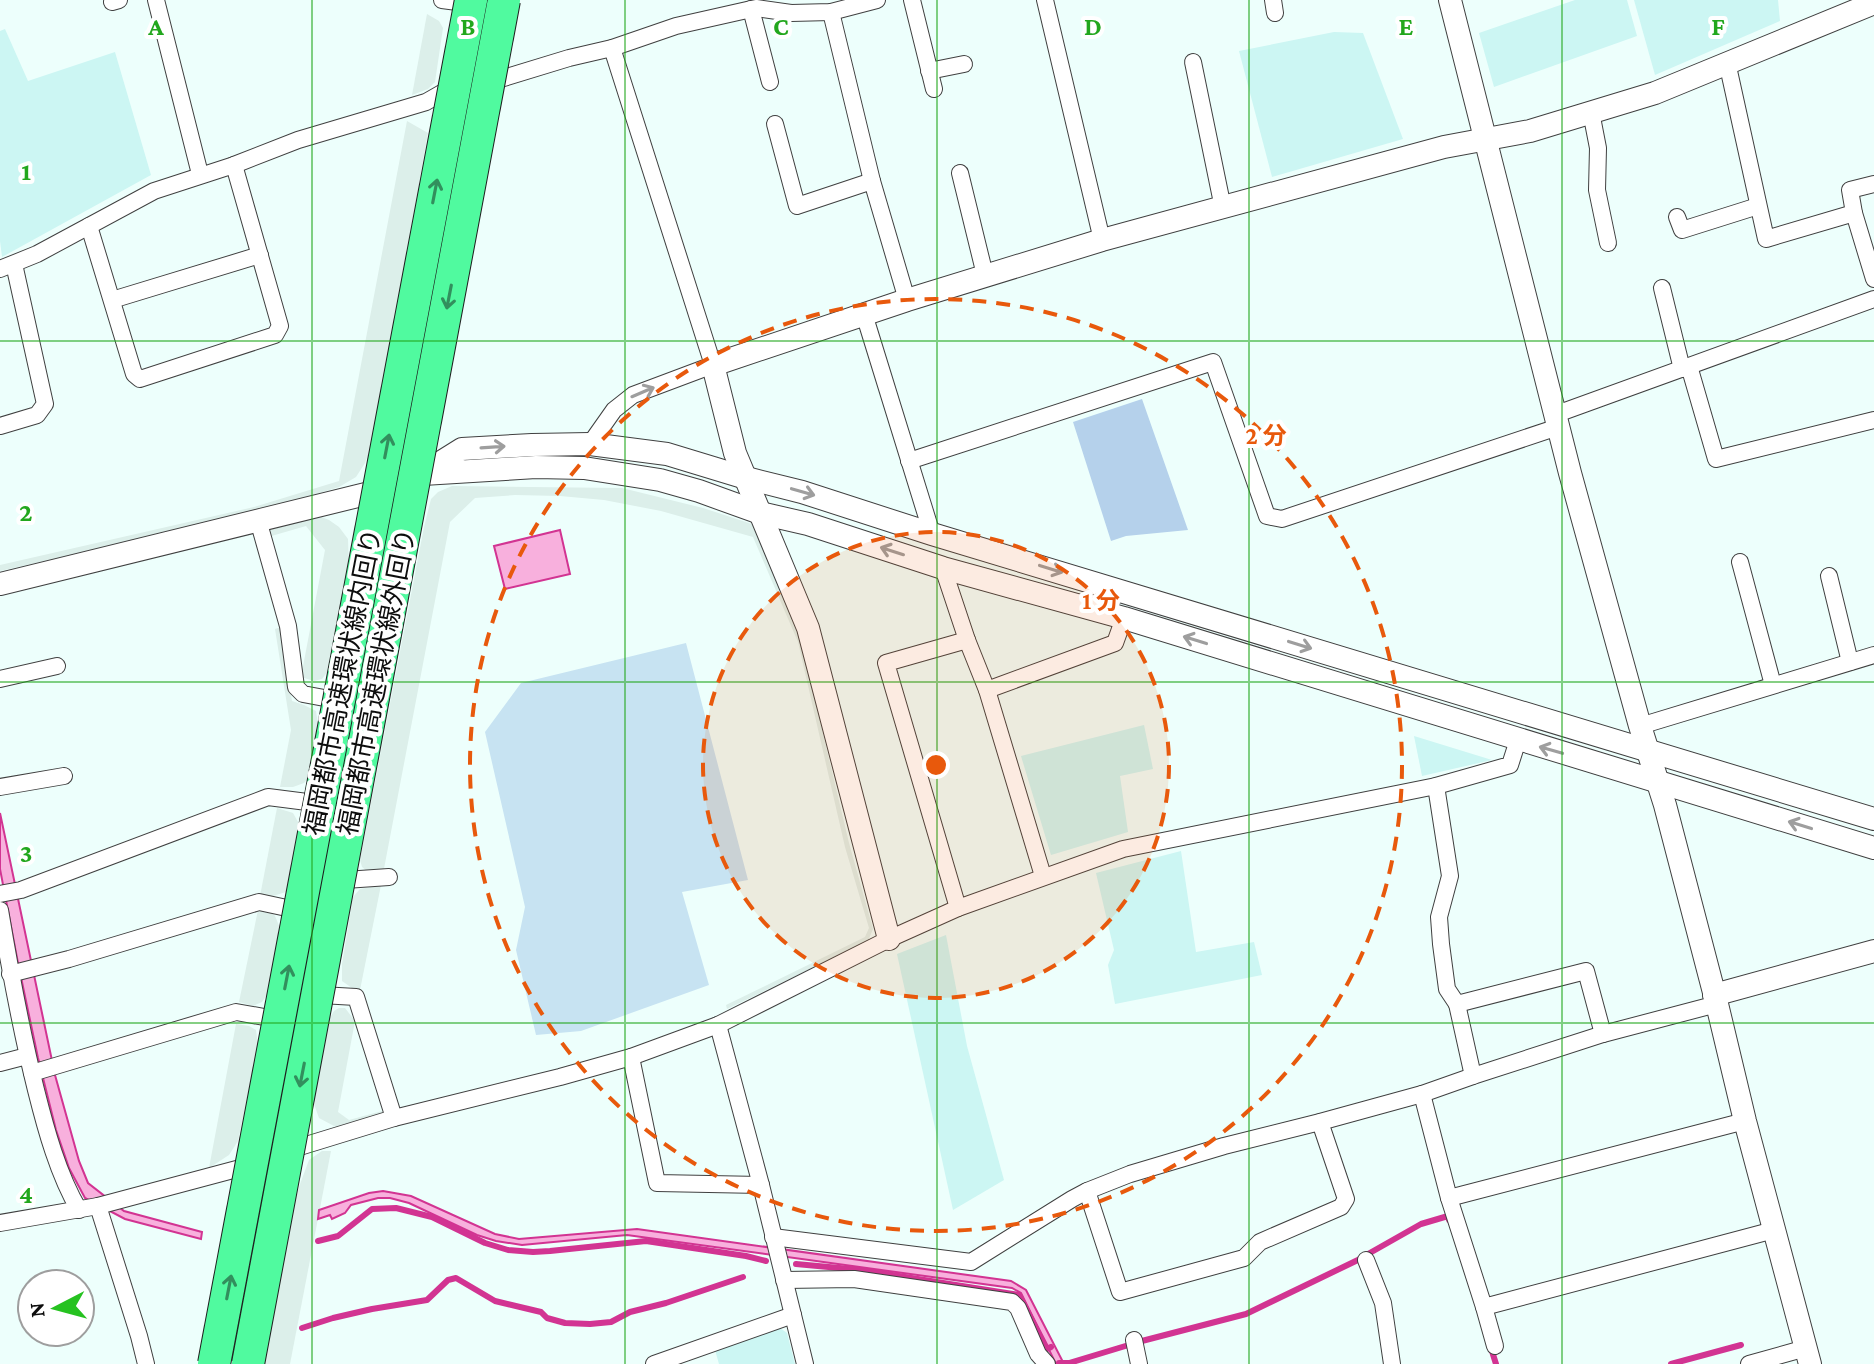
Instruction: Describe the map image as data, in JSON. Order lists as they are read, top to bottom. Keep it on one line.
{"streets":{"highway":["福岡都市高速環状線内回り","福岡都市高速環状線外回り"]},"one_way":["福岡都市高速環状線内回り","福岡都市高速環状線外回り"],"north":"left","grid":{"columns":["A","B","C","D","E","F"],"rows":["1","2","3","4"]},"rings":["2 分","1 分"]}
